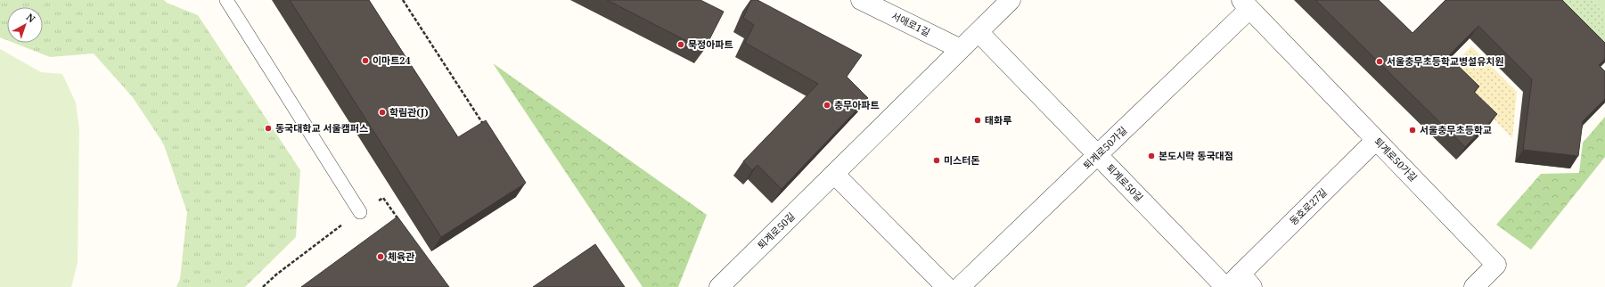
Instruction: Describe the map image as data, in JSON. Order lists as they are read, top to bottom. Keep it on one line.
{"streets":{"street":["서애로1길","퇴계로50가길","퇴계로50길","동호로27길"]},"crossings":[["서애로1길","퇴계로50길"],["퇴계로50가길","퇴계로50길"],["퇴계로50가길","동호로27길"],["퇴계로50길","동호로27길"]],"places":["묵정아파트","이마트24","서울충무초등학교병설유치원","충무아파트","학림관(J)","태화루","동국대학교 서울캠퍼스","서울충무초등학교","본도시락 동국대점","미스터돈","체육관"],"north":"top right"}
